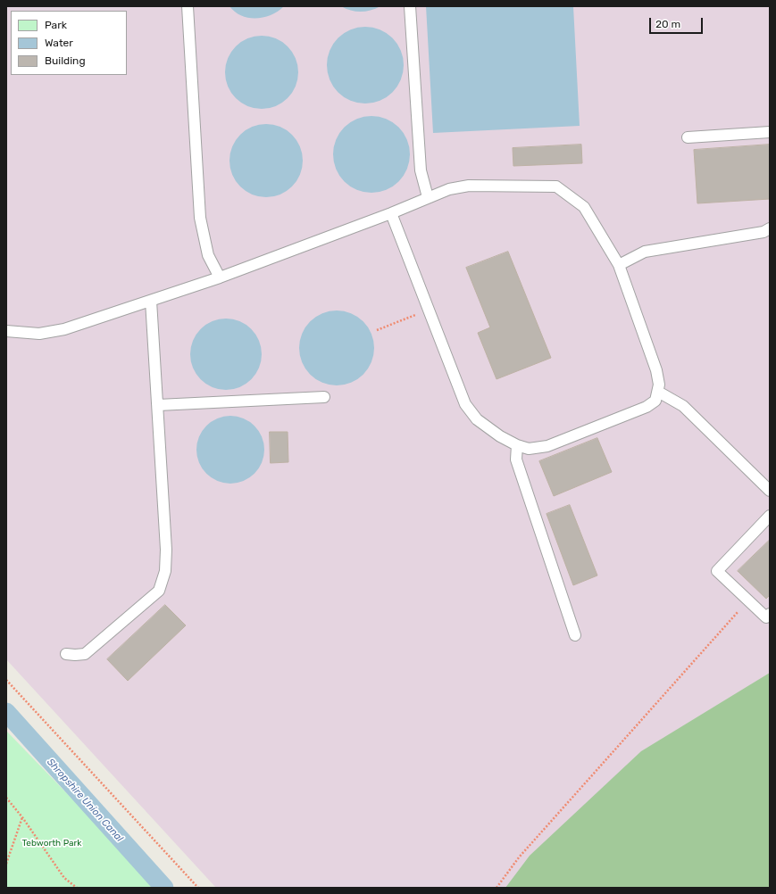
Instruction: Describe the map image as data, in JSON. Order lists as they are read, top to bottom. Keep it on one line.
{"water":["Shropshire Union Canal"],"parks":["Tebworth Park"],"legend":["Park","Water","Building"],"scale_bar":"20 m"}
